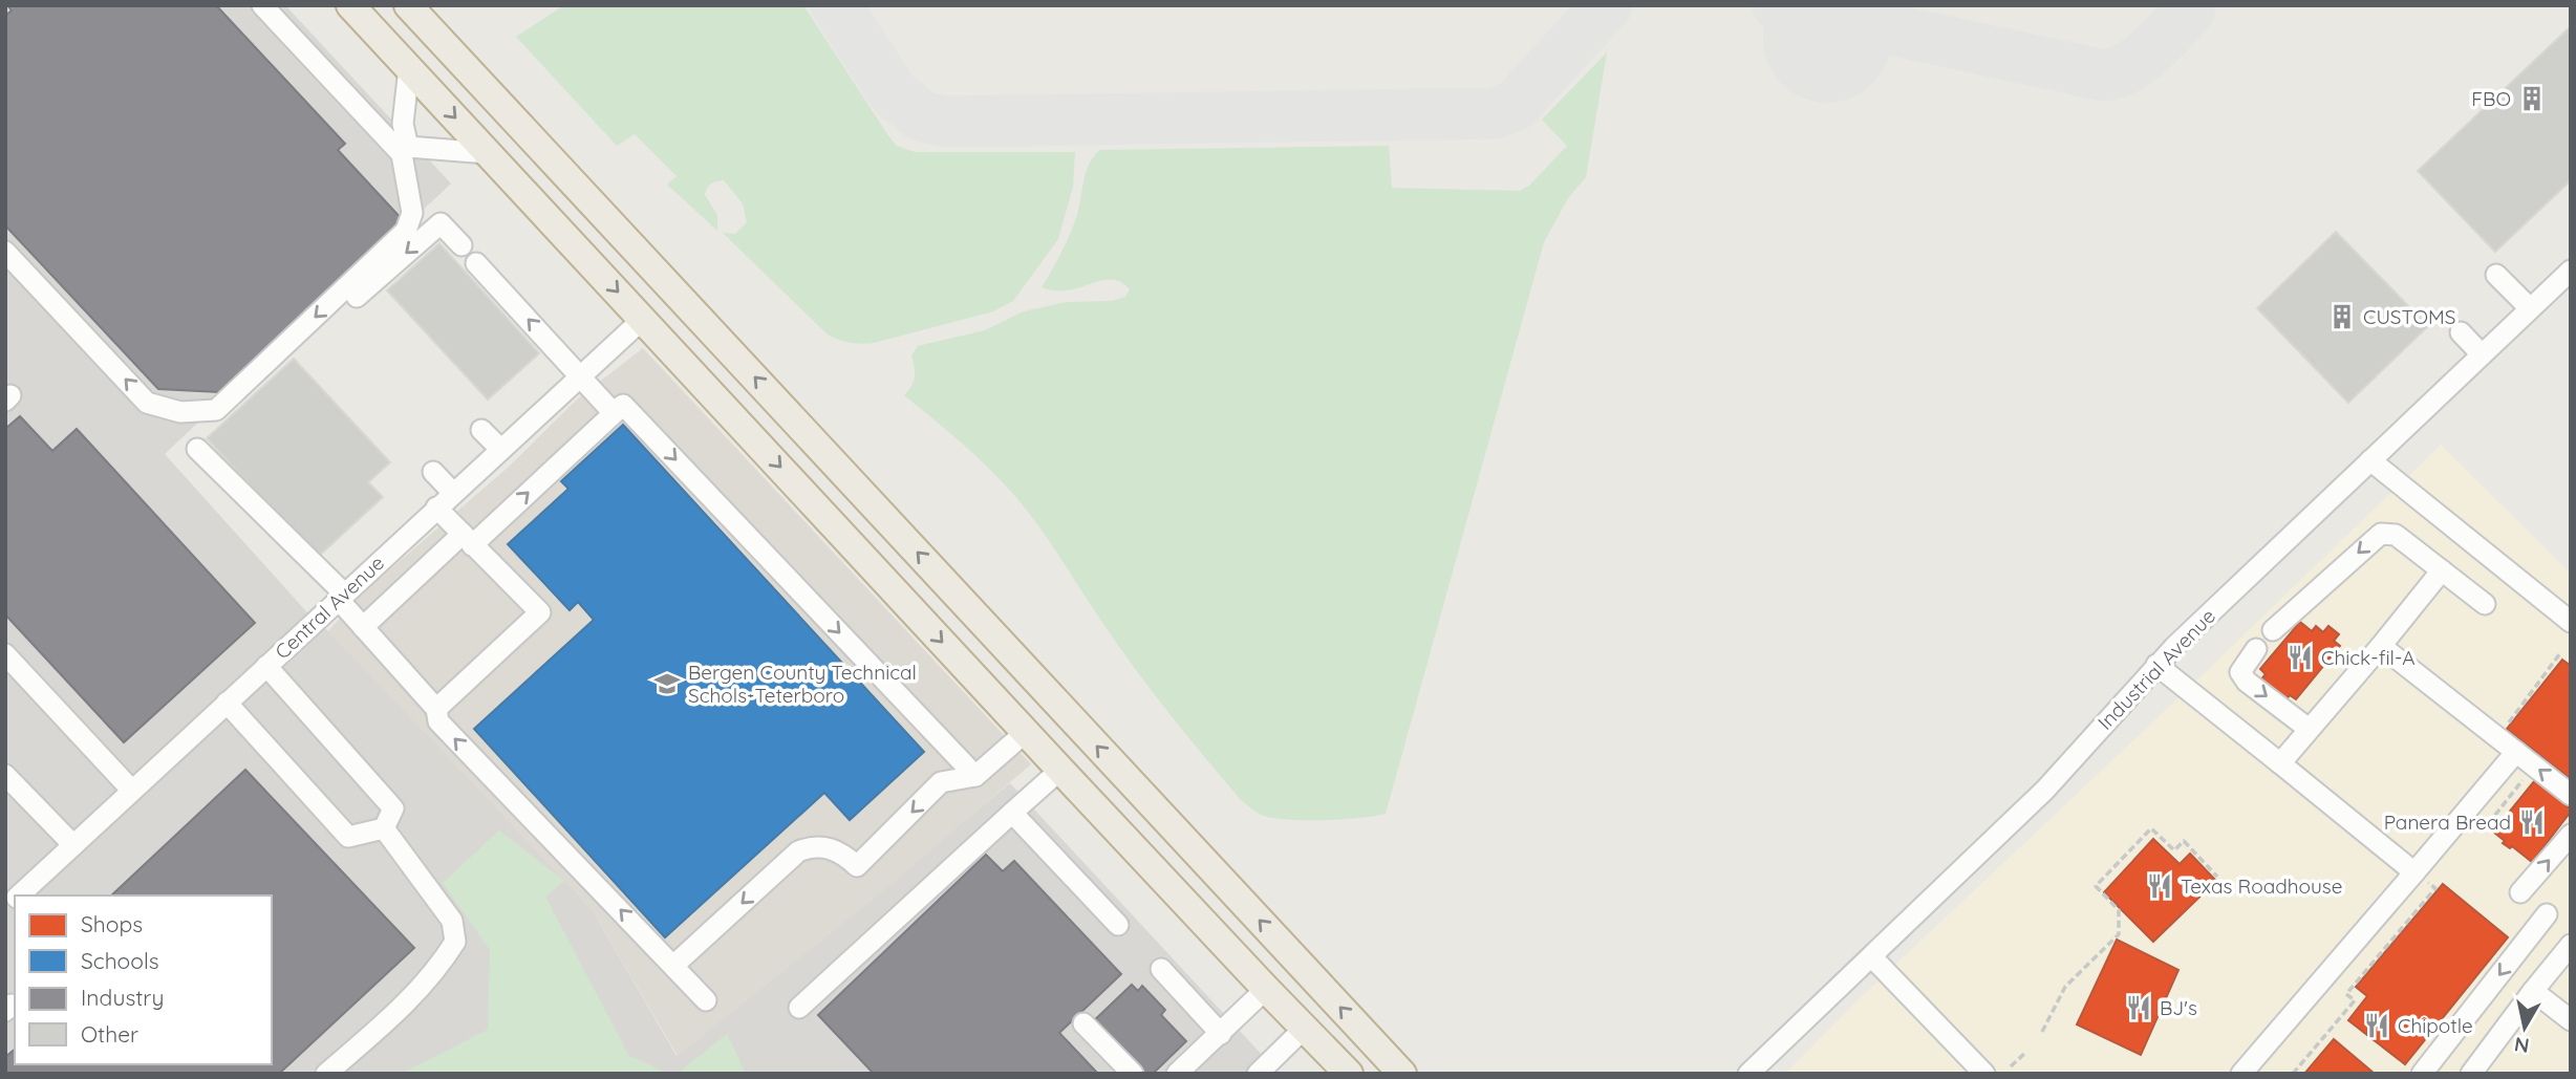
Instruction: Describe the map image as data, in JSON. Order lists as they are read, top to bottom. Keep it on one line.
{"streets":{"street":["Central Avenue","Industrial Avenue"]},"places":{"building":["FBO","CUSTOMS"],"restaurant":["Chick-fil-A","Panera Bread","Texas Roadhouse","BJ's","Chipotle"],"school or university":["Bergen County Technical Schols-Teterboro"]},"legend":["Shops","Schools","Industry","Other"],"north":"bottom"}
